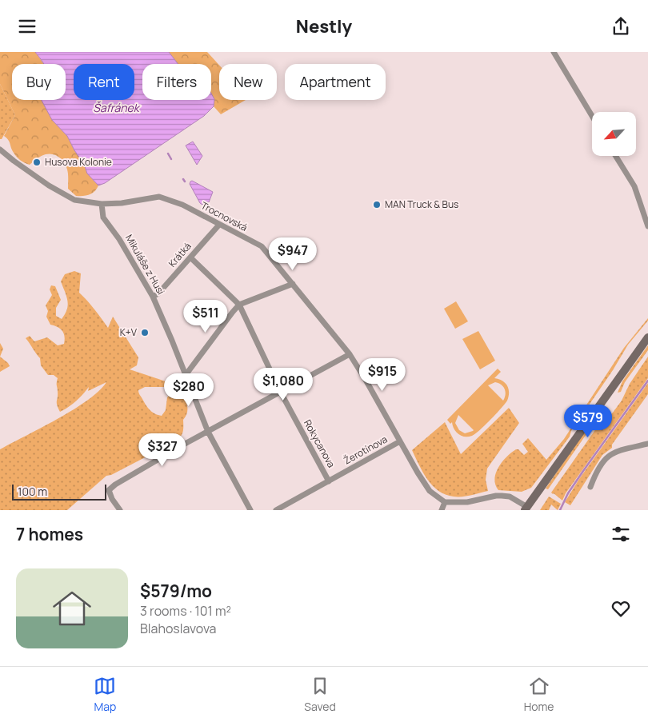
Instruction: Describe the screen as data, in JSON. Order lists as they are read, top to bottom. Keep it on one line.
{"streets":{"street":["Trocnovská","Krátká","Mikuláše z Husi","Rokycanova","Žerotínova"]},"crossings":[["Trocnovská","Krátká"],["Trocnovská","Mikuláše z Husi"],["Trocnovská","Žerotínova"],["Krátká","Mikuláše z Husi"],["Krátká","Rokycanova"],["Rokycanova","Žerotínova"]],"water":["Šafránek"],"places":["Husova Kolonie","MAN Truck & Bus","K+V"],"scale_bar":"100 m","north":"bottom left","page":{"header":"Nestly","chip":["Buy","Rent","Filters","New","Apartment"],"price":["$947","$511","$915","$1,080","$280","$579","$327"],"scale":"100 m","heading":"7 homes","list":[{"name":"$579/mo","note":"3 rooms · 101 m² · Blahoslavova"}],"tabs":["Map","Saved","Home"]}}
